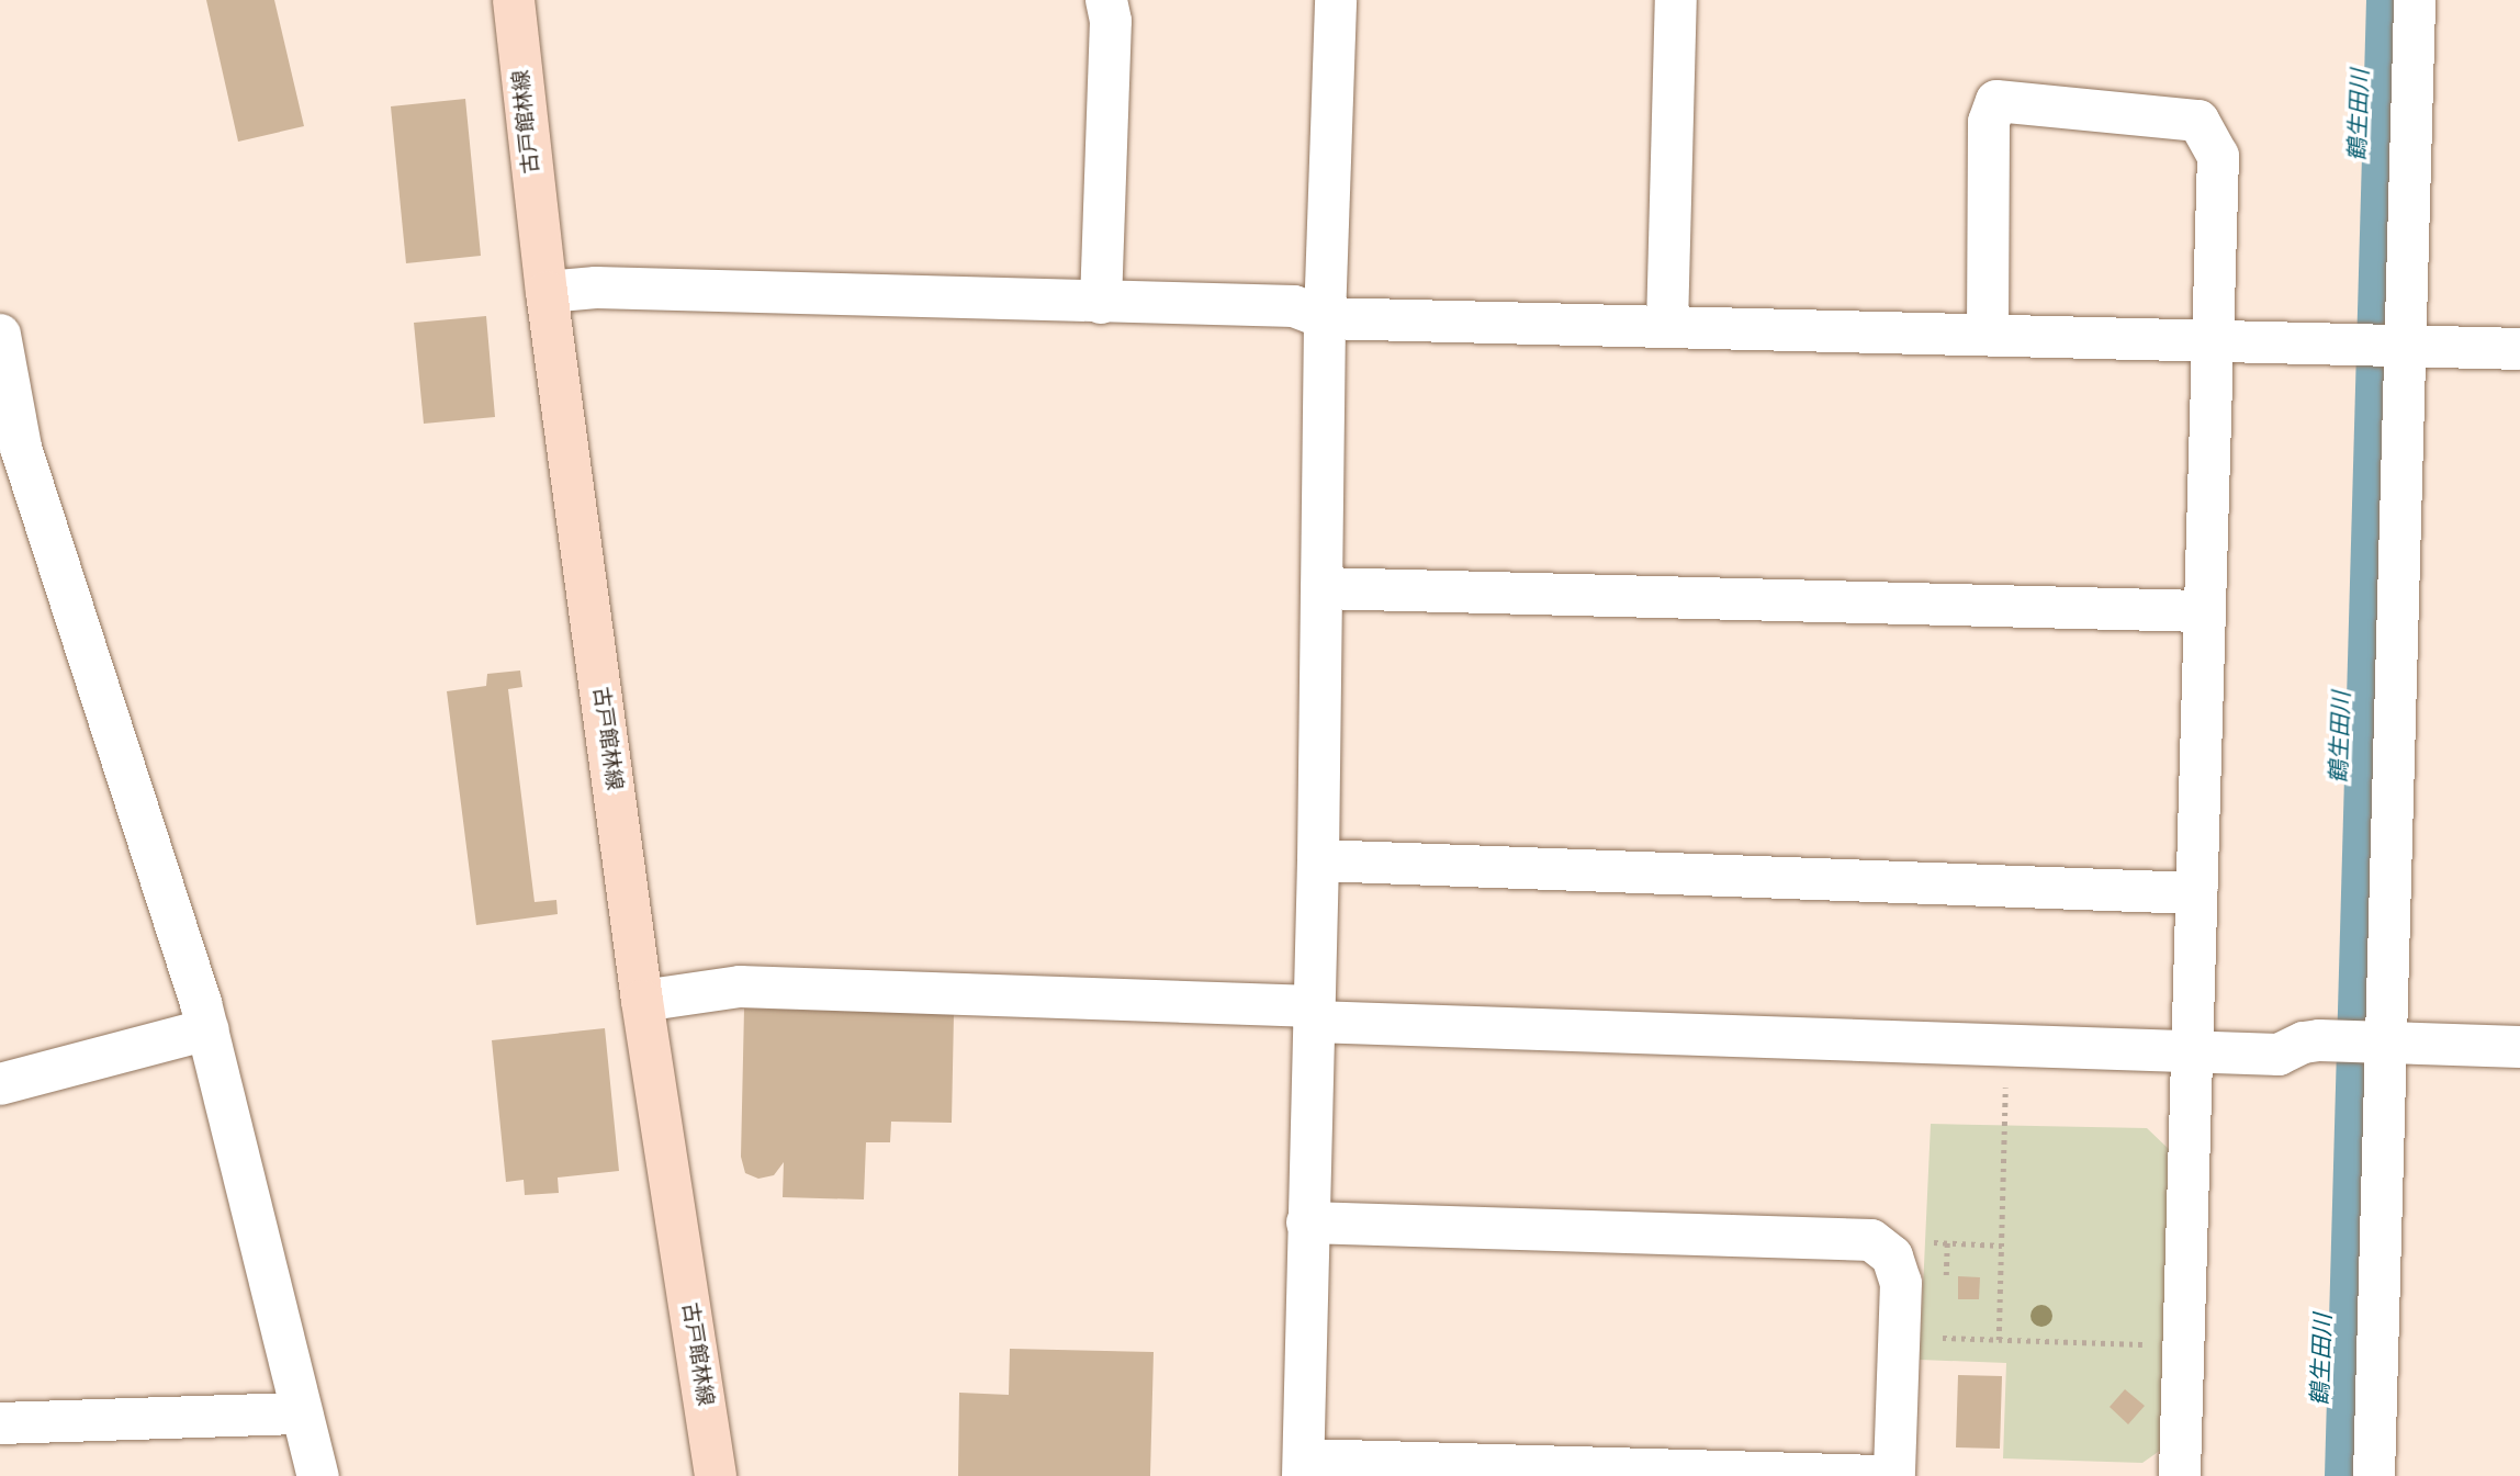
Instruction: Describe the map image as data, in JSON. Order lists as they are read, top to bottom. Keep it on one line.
{"streets":{"main road":["古戸館林線"]},"water":["鶴生田川"]}
